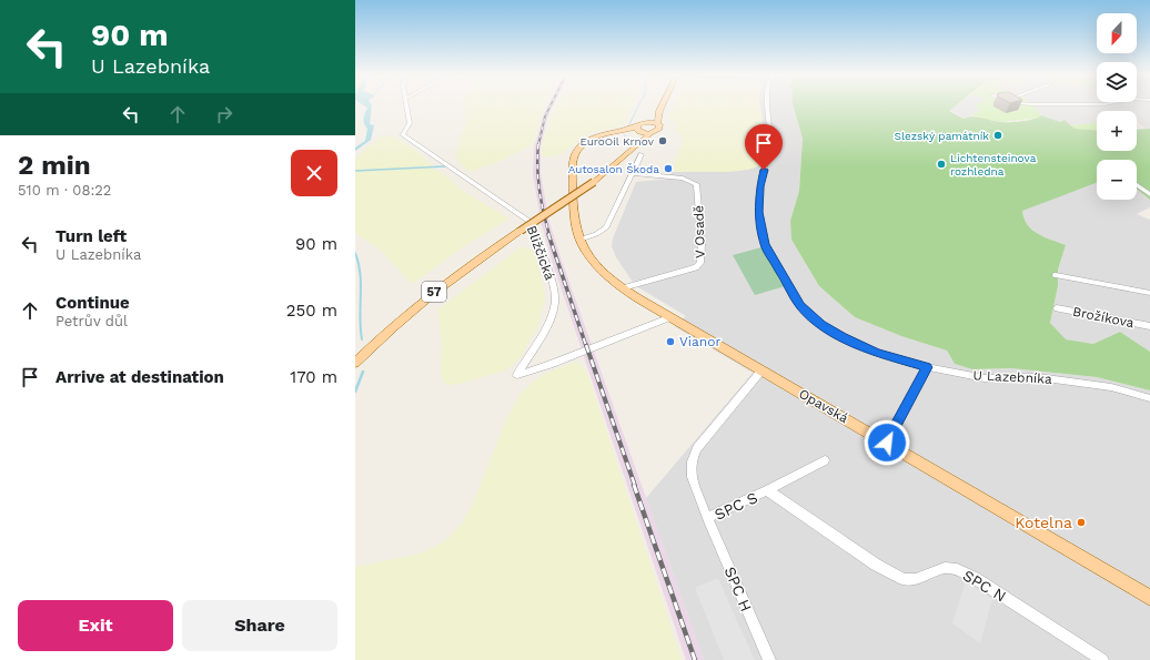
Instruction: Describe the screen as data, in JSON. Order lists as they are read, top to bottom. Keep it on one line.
{"streets":{"main road":["57","Opavská"],"street":["V Osadě","Bližčická","Brožíkova","U Lazebníka","SPC S","SPC N","SPC H"]},"crossings":[["V Osadě","Opavská"],["Bližčická","Opavská"],["57","Opavská"],["Opavská","SPC S"],["SPC S","SPC N"],["SPC S","SPC H"]],"places":["Slezský památník","EuroOil Krnov","Lichtensteinova rozhledna","Autosalon Škoda","Vianor","Kotelna"],"north":"bottom","page":{"turn":["90 m","U Lazebníka"],"map_buttons":["+","−"],"heading":["2 min","510 m · 08:22"],"list":[{"name":"Turn left","note":"U Lazebníka","value":"90 m"},{"name":"Continue","note":"Petrův důl","value":"250 m"},{"name":"Arrive at destination","value":"170 m"}],"buttons":["Exit","Share"]}}
